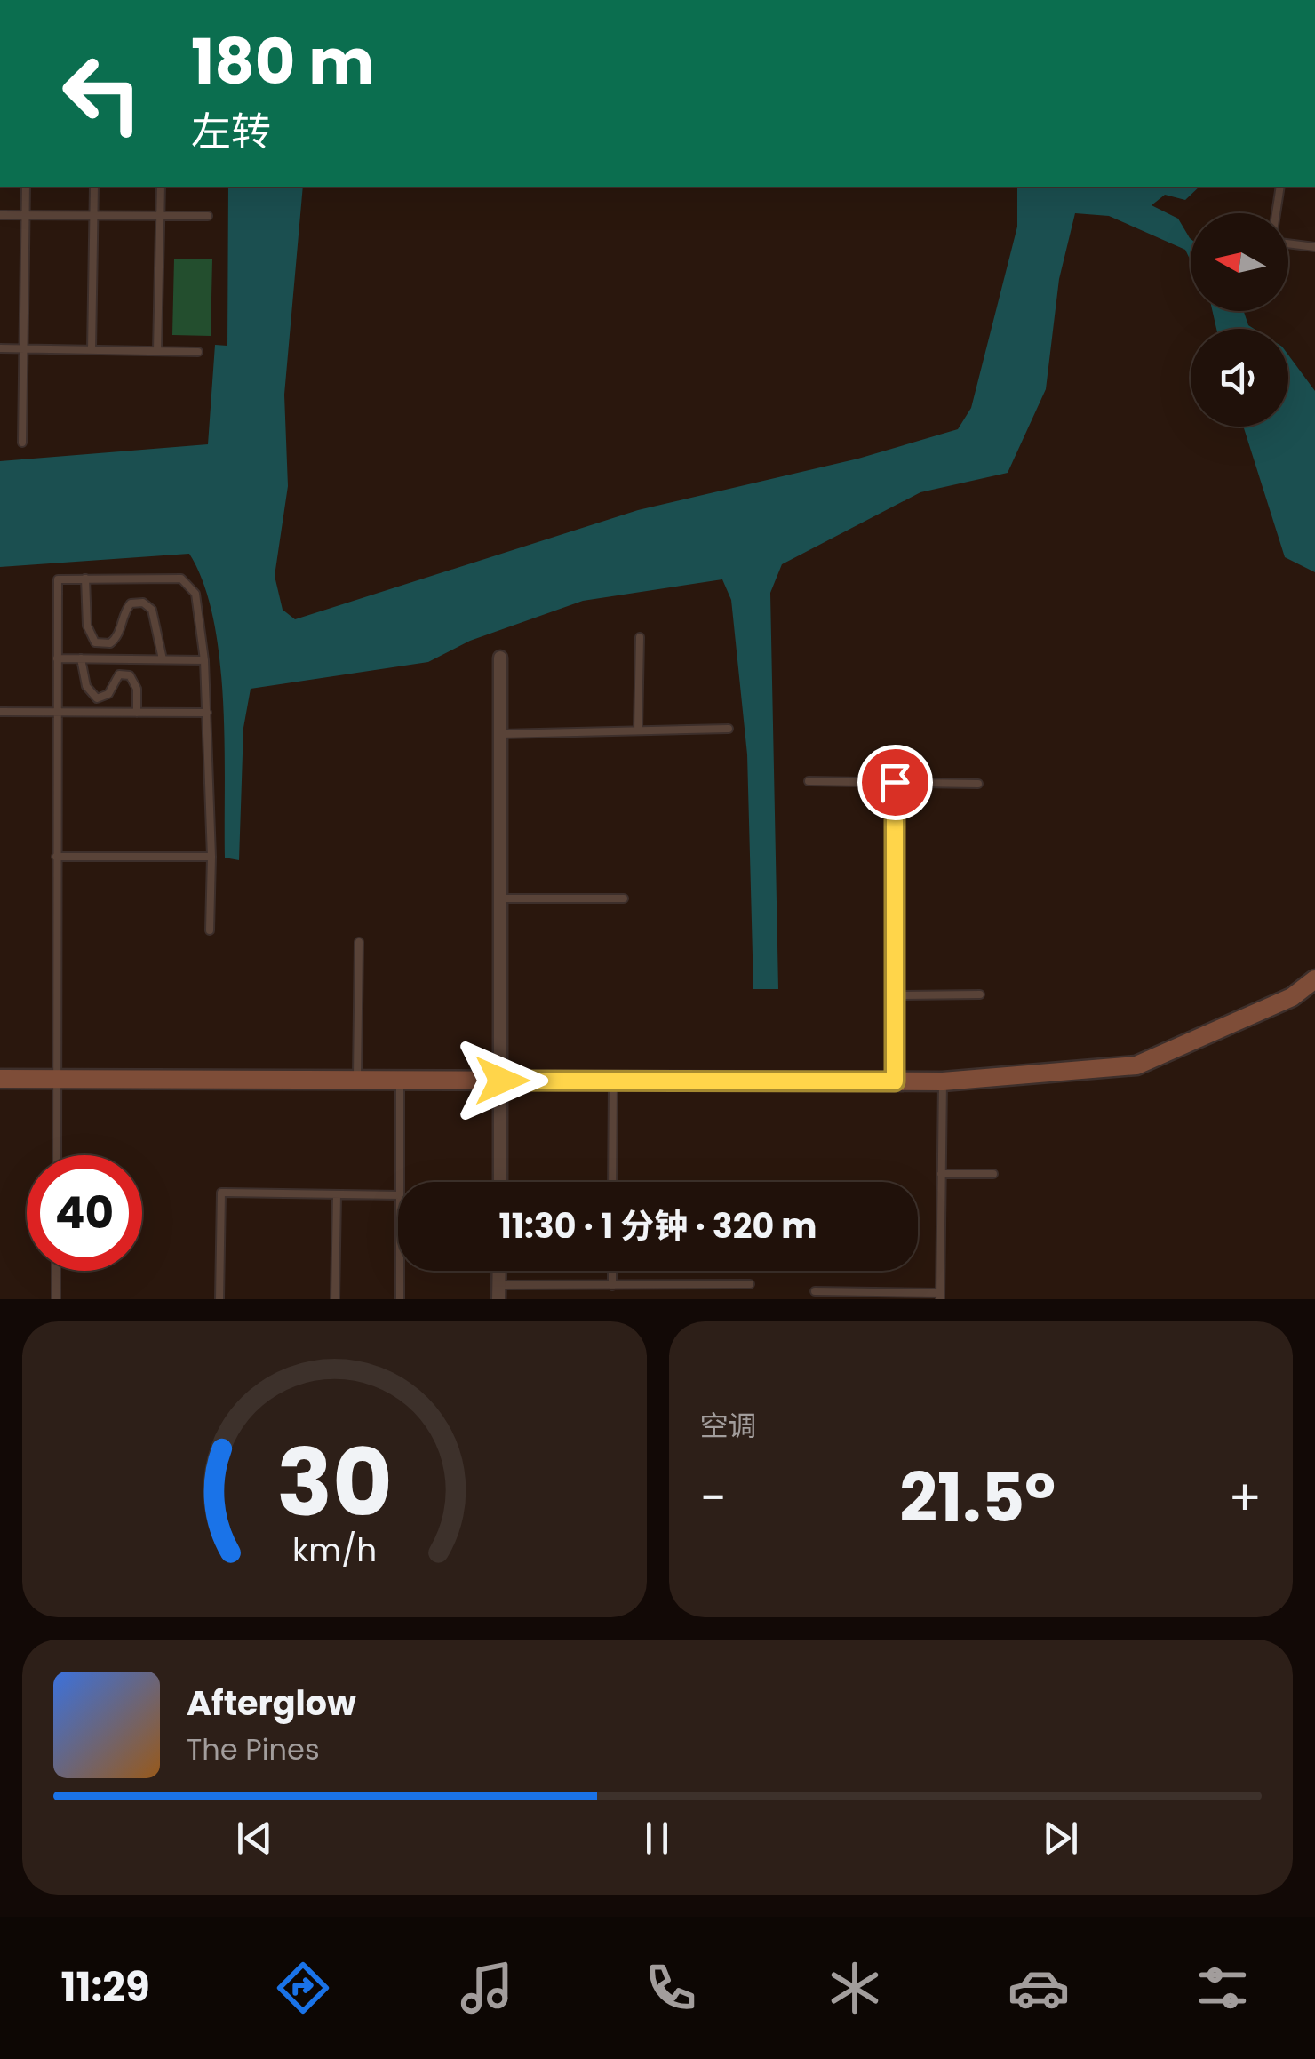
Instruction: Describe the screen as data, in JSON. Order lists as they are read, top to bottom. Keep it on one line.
{"north":"left","page":{"turn":["180 m","左转"],"limit":"40","trip":"11:30 · 1 分钟 · 320 m","tile":"空调","heat":["−","21.5°","+"],"song":["Afterglow","The Pines"],"tabs":"11:29","gauge":["30","km/h"]}}
